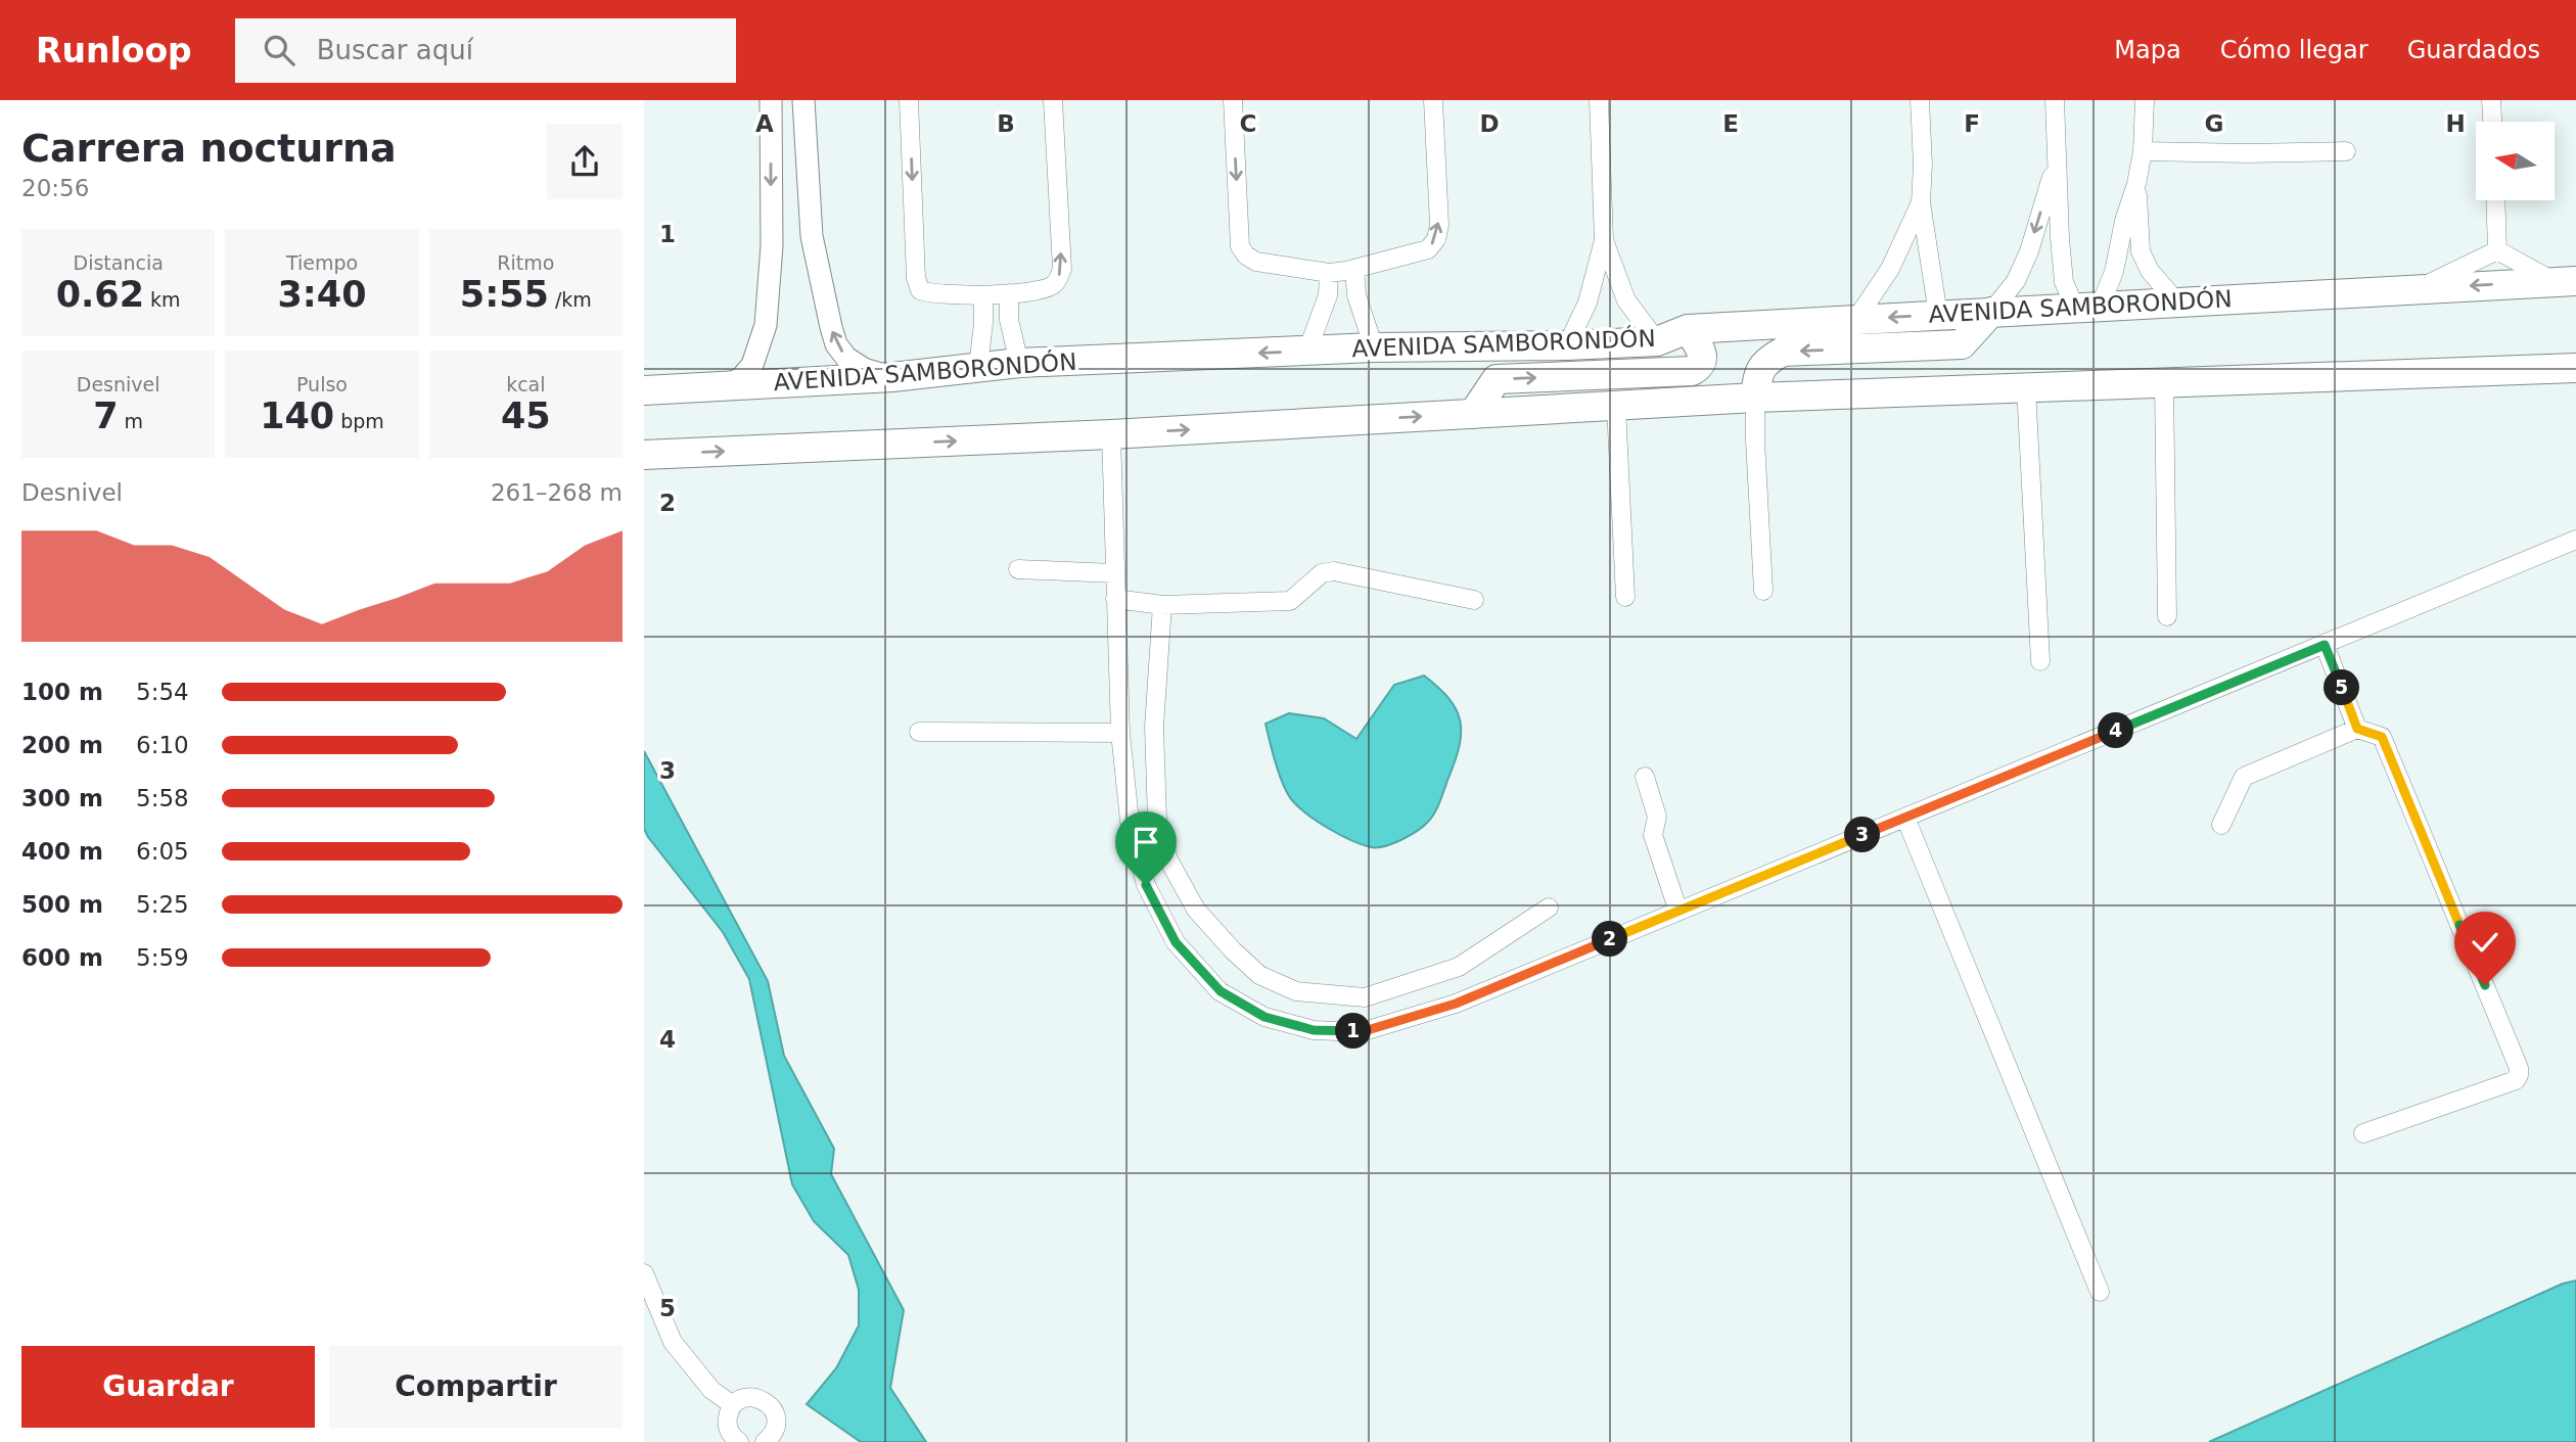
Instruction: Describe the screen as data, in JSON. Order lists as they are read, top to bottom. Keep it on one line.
{"streets":{"highway":["AVENIDA SAMBORONDÓN"]},"north":"left","page":{"header":"Runloop","search":"Buscar aquí","nav":["Mapa","Cómo llegar","Guardados"],"heading":["Carrera nocturna","20:56"],"stats":[["Distancia","0.62 km"],["Tiempo","3:40"],["Ritmo","5:55 /km"],["Desnivel","7 m"],["Pulso","140 bpm"],["kcal","45"]],"chart":["Desnivel","261–268 m"],"list":[{"name":"100 m","note":"5:54"},{"name":"200 m","note":"6:10"},{"name":"300 m","note":"5:58"},{"name":"400 m","note":"6:05"},{"name":"500 m","note":"5:25"},{"name":"600 m","note":"5:59"}],"pins":["5","4","3","2","1"],"buttons":["Guardar","Compartir"]},"grid":{"columns":["A","B","C","D","E","F","G","H"],"rows":["1","2","3","4","5"]}}
